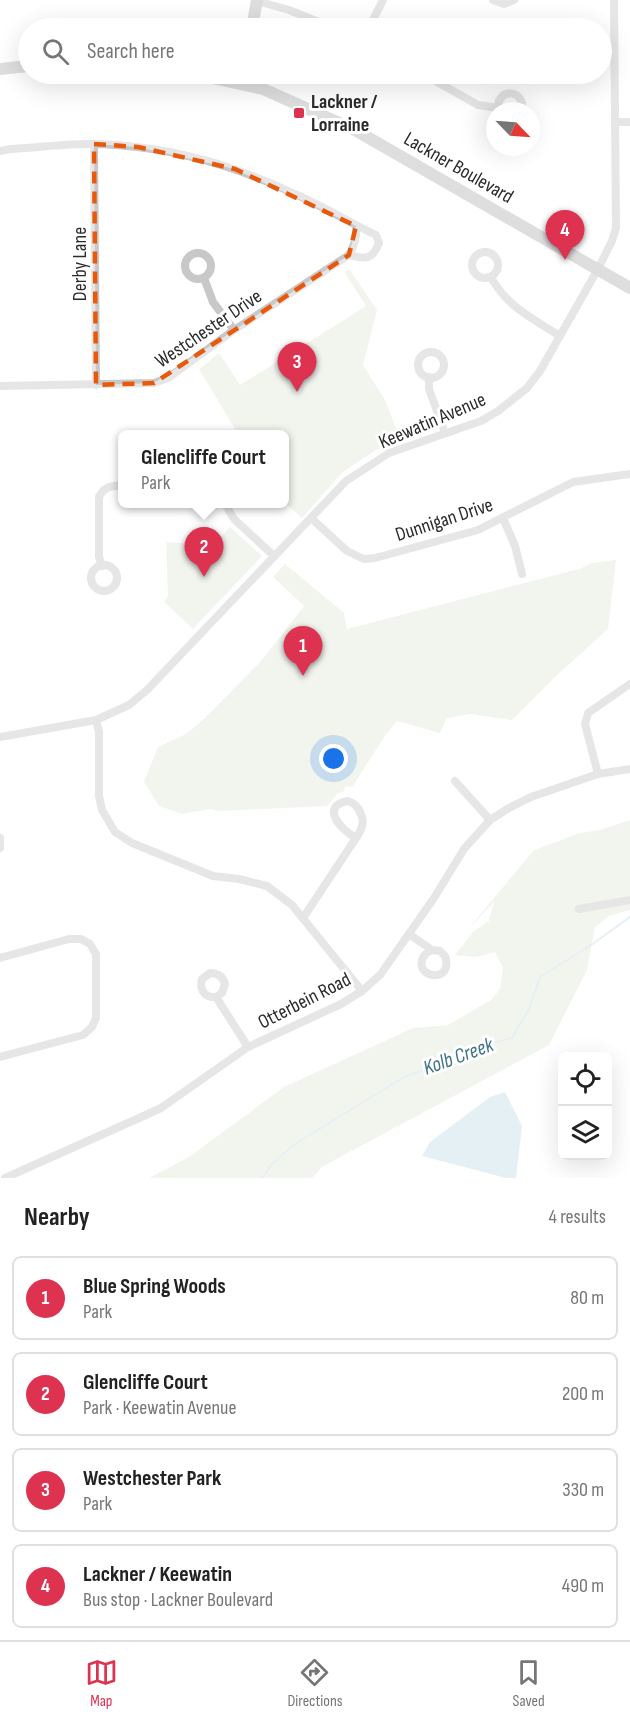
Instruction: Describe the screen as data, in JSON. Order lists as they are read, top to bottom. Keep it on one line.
{"streets":{"main road":["Lackner Boulevard"],"street":["Derby Lane","Westchester Drive","Keewatin Avenue","Dunnigan Drive","Otterbein Road"]},"crossings":[["Lackner Boulevard","Keewatin Avenue"],["Derby Lane","Westchester Drive"],["Keewatin Avenue","Dunnigan Drive"]],"water":["Kolb Creek"],"places":{"transit":["Lackner / Lorraine"]},"north":"bottom right","page":{"search":"Search here","pins":["4","3","2","1"],"popup":["Glencliffe Court","Park"],"heading":["Nearby","4 results"],"list":[{"mark":"1","name":"Blue Spring Woods","note":"Park","value":"80 m"},{"mark":"2","name":"Glencliffe Court","note":"Park · Keewatin Avenue","value":"200 m"},{"mark":"3","name":"Westchester Park","note":"Park","value":"330 m"},{"mark":"4","name":"Lackner / Keewatin","note":"Bus stop · Lackner Boulevard","value":"490 m"}],"nav":["Map","Directions","Saved"]}}
